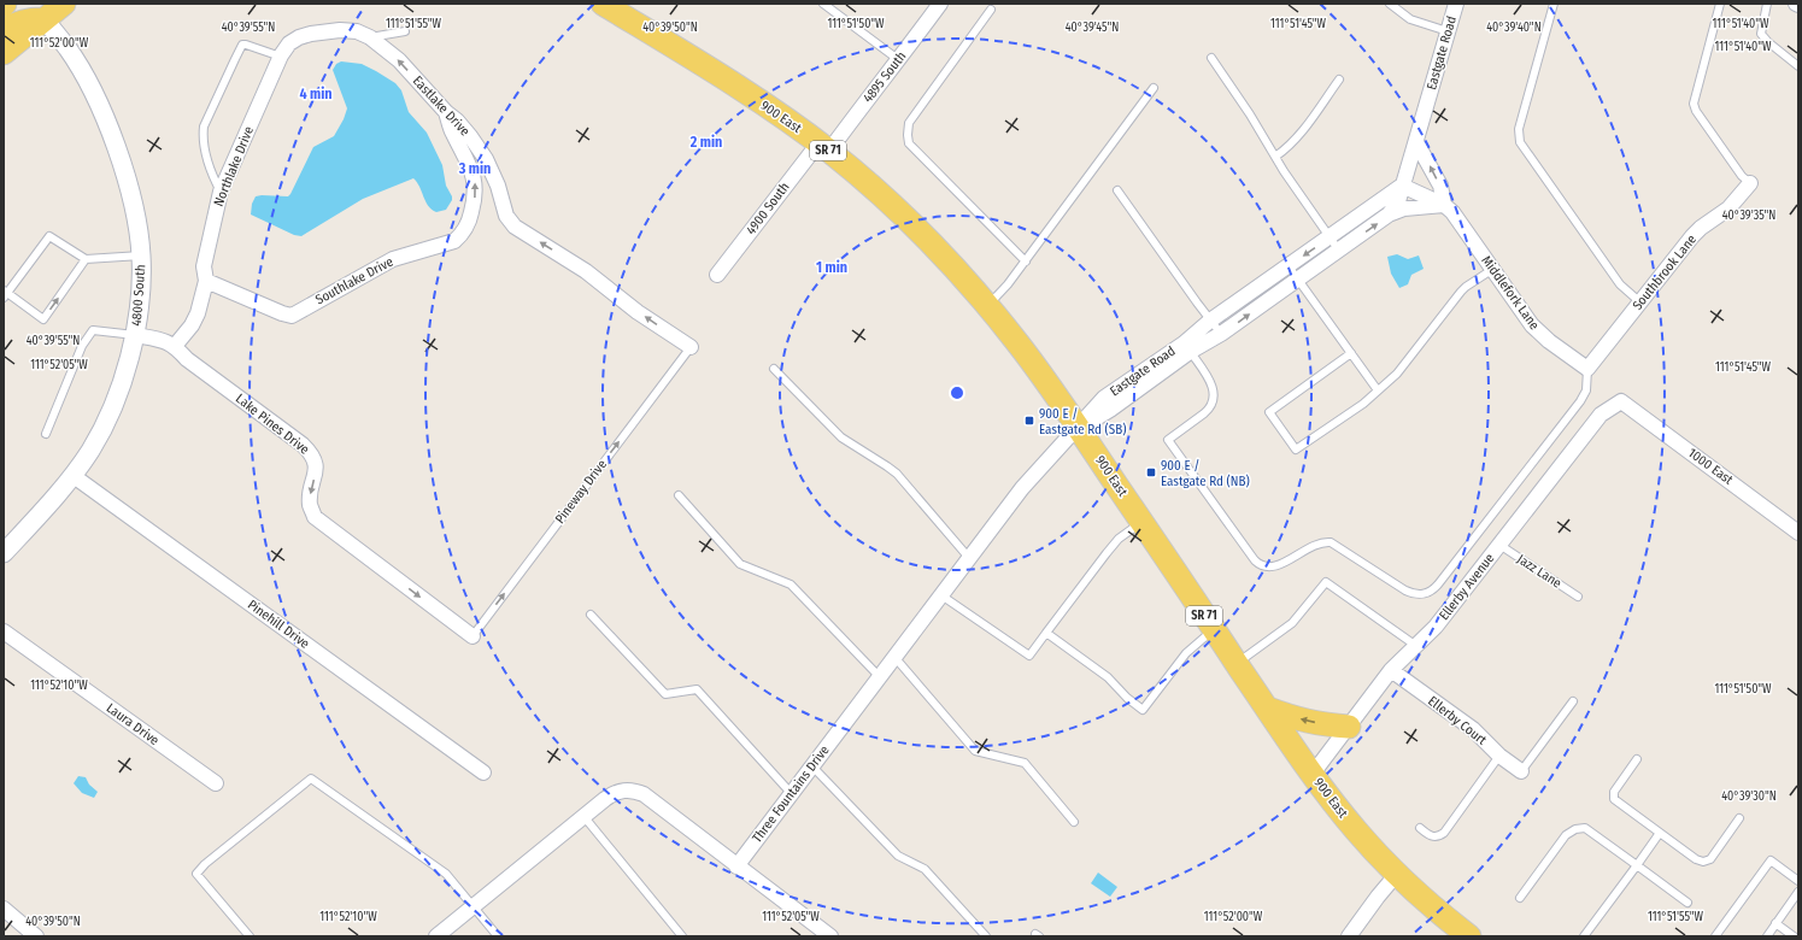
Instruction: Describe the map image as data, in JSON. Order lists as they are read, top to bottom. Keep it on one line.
{"streets":{"main road":["900 East","SR 71"],"street":["Eastgate Road","4895 South","Eastlake Drive","Northlake Drive","4900 South","Southbrook Lane","Southlake Drive","Middlefork Lane","4800 South","Lake Pines Drive","1000 East","Ellerby Avenue","Pinehill Drive","Ellerby Court","Laura Drive","Three Fountains Drive"],"lane":["Pineway Drive","Jazz Lane"]},"crossings":[["Eastgate Road","900 East"],["Eastgate Road","Middlefork Lane"],["Eastgate Road","Three Fountains Drive"],["4895 South","900 East"],["4895 South","4900 South"],["Eastlake Drive","Northlake Drive"],["Eastlake Drive","Southlake Drive"],["Eastlake Drive","Pineway Drive"],["900 East","4900 South"],["900 East","Ellerby Avenue"],["900 East","Three Fountains Drive"],["Northlake Drive","Southlake Drive"],["Northlake Drive","Lake Pines Drive"],["Southbrook Lane","Middlefork Lane"],["4800 South","Lake Pines Drive"],["4800 South","Pinehill Drive"],["Lake Pines Drive","Pineway Drive"],["1000 East","Ellerby Avenue"],["Jazz Lane","Ellerby Avenue"],["Ellerby Avenue","Ellerby Court"]],"one_way":["Eastlake Drive","Lake Pines Drive","Pineway Drive"],"places":{"transit":["900 E / Eastgate Rd (SB)","900 E / Eastgate Rd (NB)"]},"coordinates":["111°51'50\"W","111°51'55\"W","111°51'45\"W","111°51'40\"W","40°39'55\"N","40°39'50\"N","40°39'45\"N","40°39'40\"N","111°52'00\"W","40°39'35\"N","111°52'05\"W","111°52'10\"W","40°39'30\"N"],"rings":["4 min","2 min","3 min","1 min"]}
